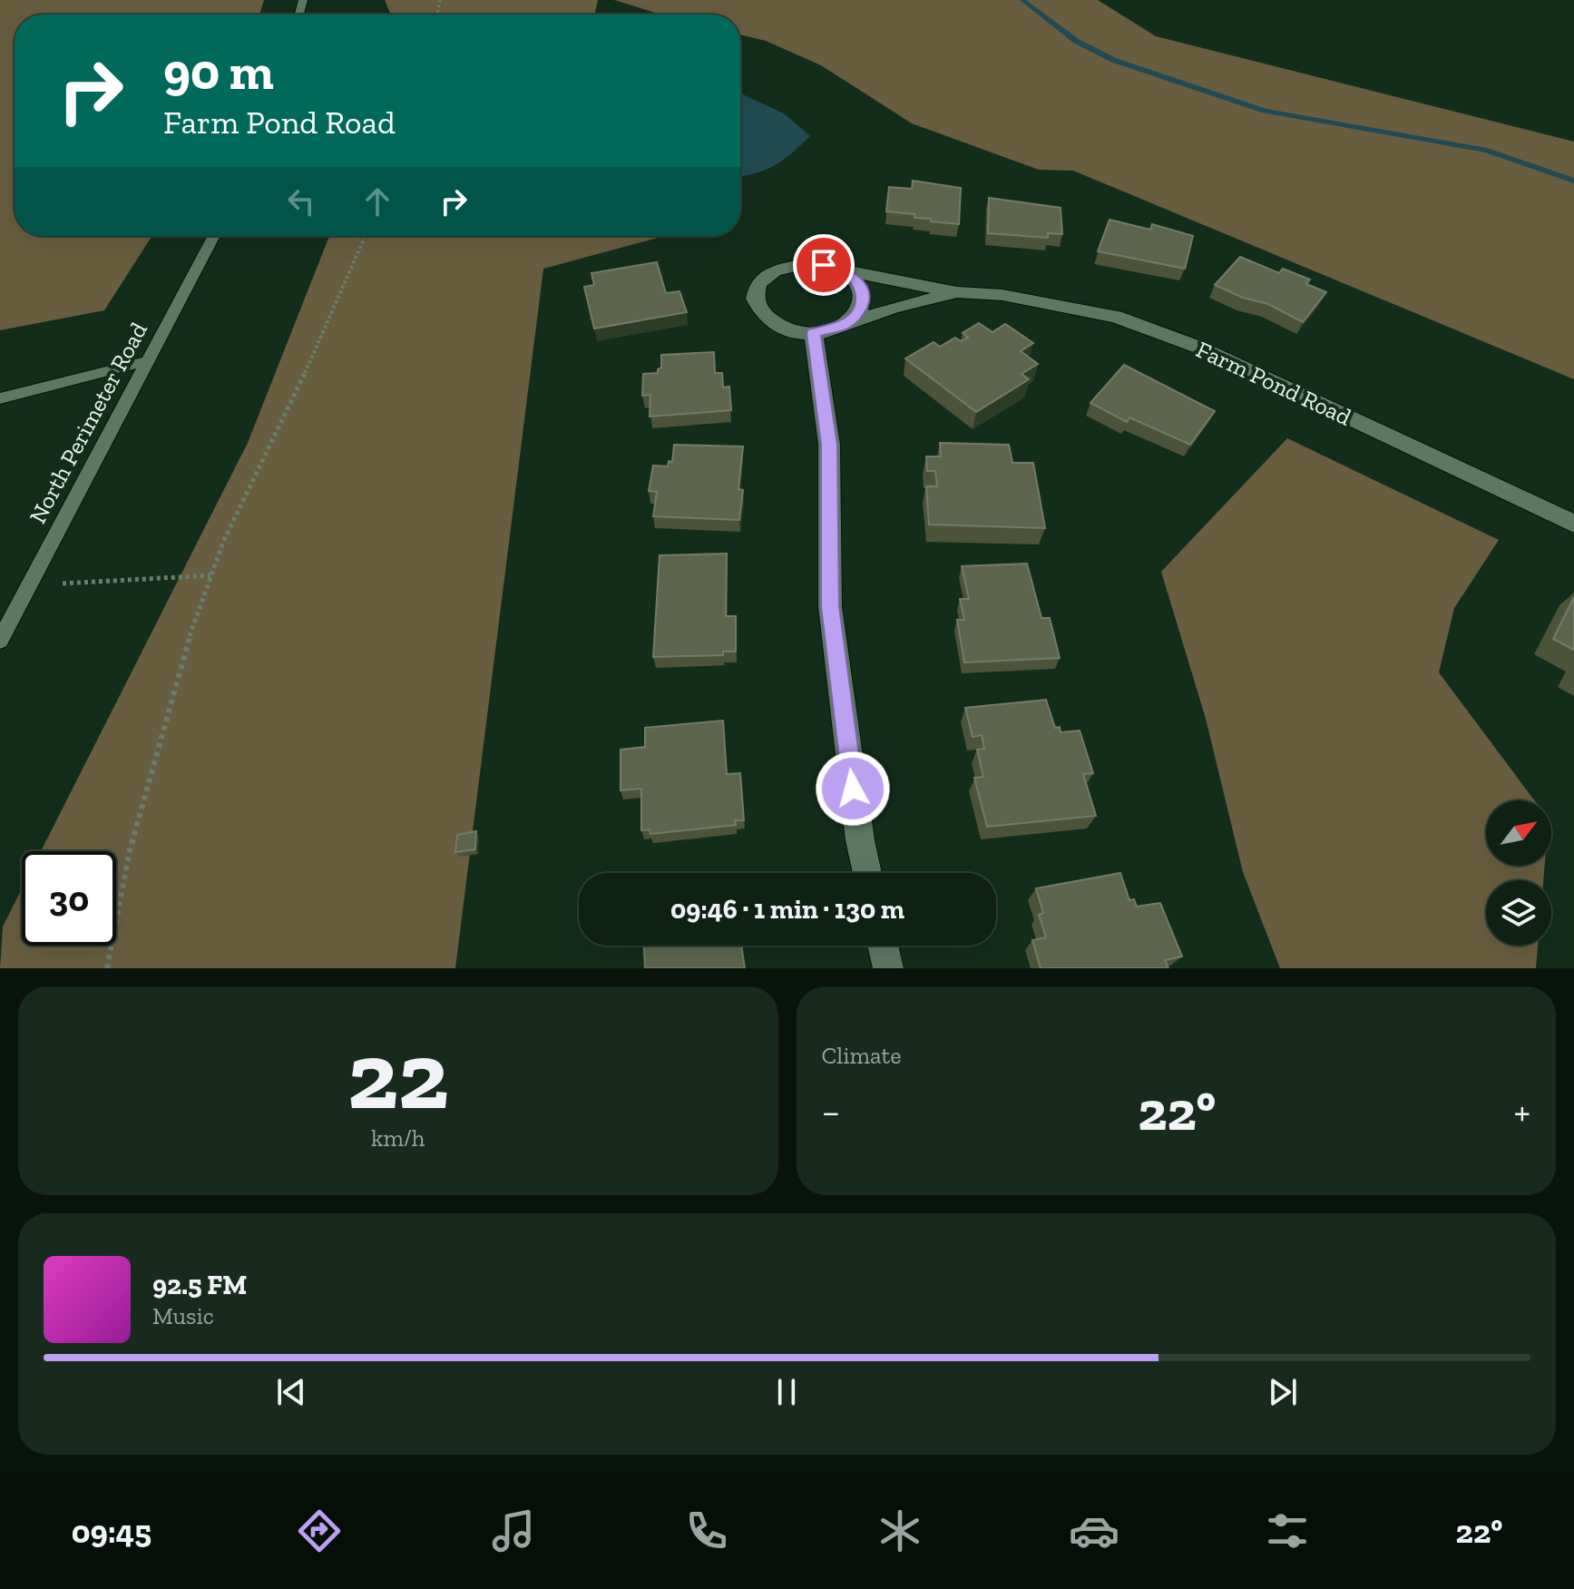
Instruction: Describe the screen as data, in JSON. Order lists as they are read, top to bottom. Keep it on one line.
{"streets":{"street":["Farm Pond Road"],"lane":["North Perimeter Road"]},"north":"top right","page":{"turn":["90 m","Farm Pond Road"],"limit":"30","trip":"09:46 · 1 min · 130 m","tile":[["22","km/h"],"Climate"],"heat":["−","22°","+"],"song":["92.5 FM","Music"],"tabs":["09:45","22°"]}}
